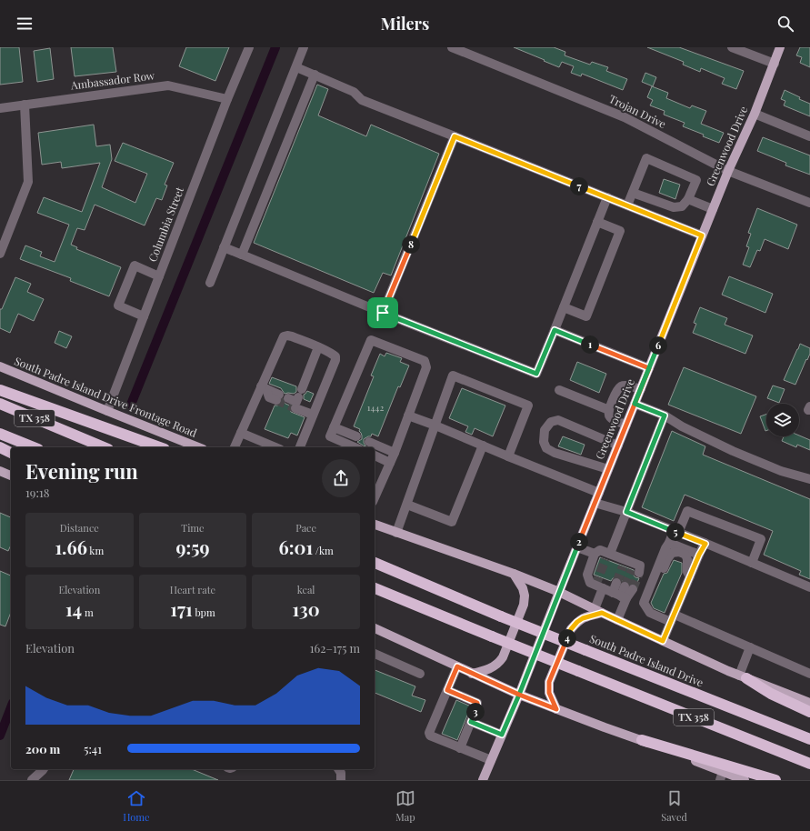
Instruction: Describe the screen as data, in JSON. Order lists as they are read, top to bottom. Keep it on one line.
{"streets":{"highway":["TX 358","South Padre Island Drive"],"main road":["Greenwood Drive","South Padre Island Drive Frontage Road"],"street":["Ambassador Row","Trojan Drive","Columbia Street"]},"crossings":[["Ambassador Row","Columbia Street"],["Trojan Drive","Greenwood Drive"],["Columbia Street","South Padre Island Drive Frontage Road"]],"house_numbers":["1442"],"page":{"header":"Milers","pins":["7","8","1","6","5","2","4","3"],"heading":["Evening run","19:18"],"stats":[["Distance","1.66 km"],["Time","9:59"],["Pace","6:01 /km"],["Elevation","14 m"],["Heart rate","171 bpm"],["kcal","130"]],"chart":["Elevation","162–175 m"],"list":[{"name":"200 m","note":"5:41"}],"tabs":["Home","Map","Saved"]}}
